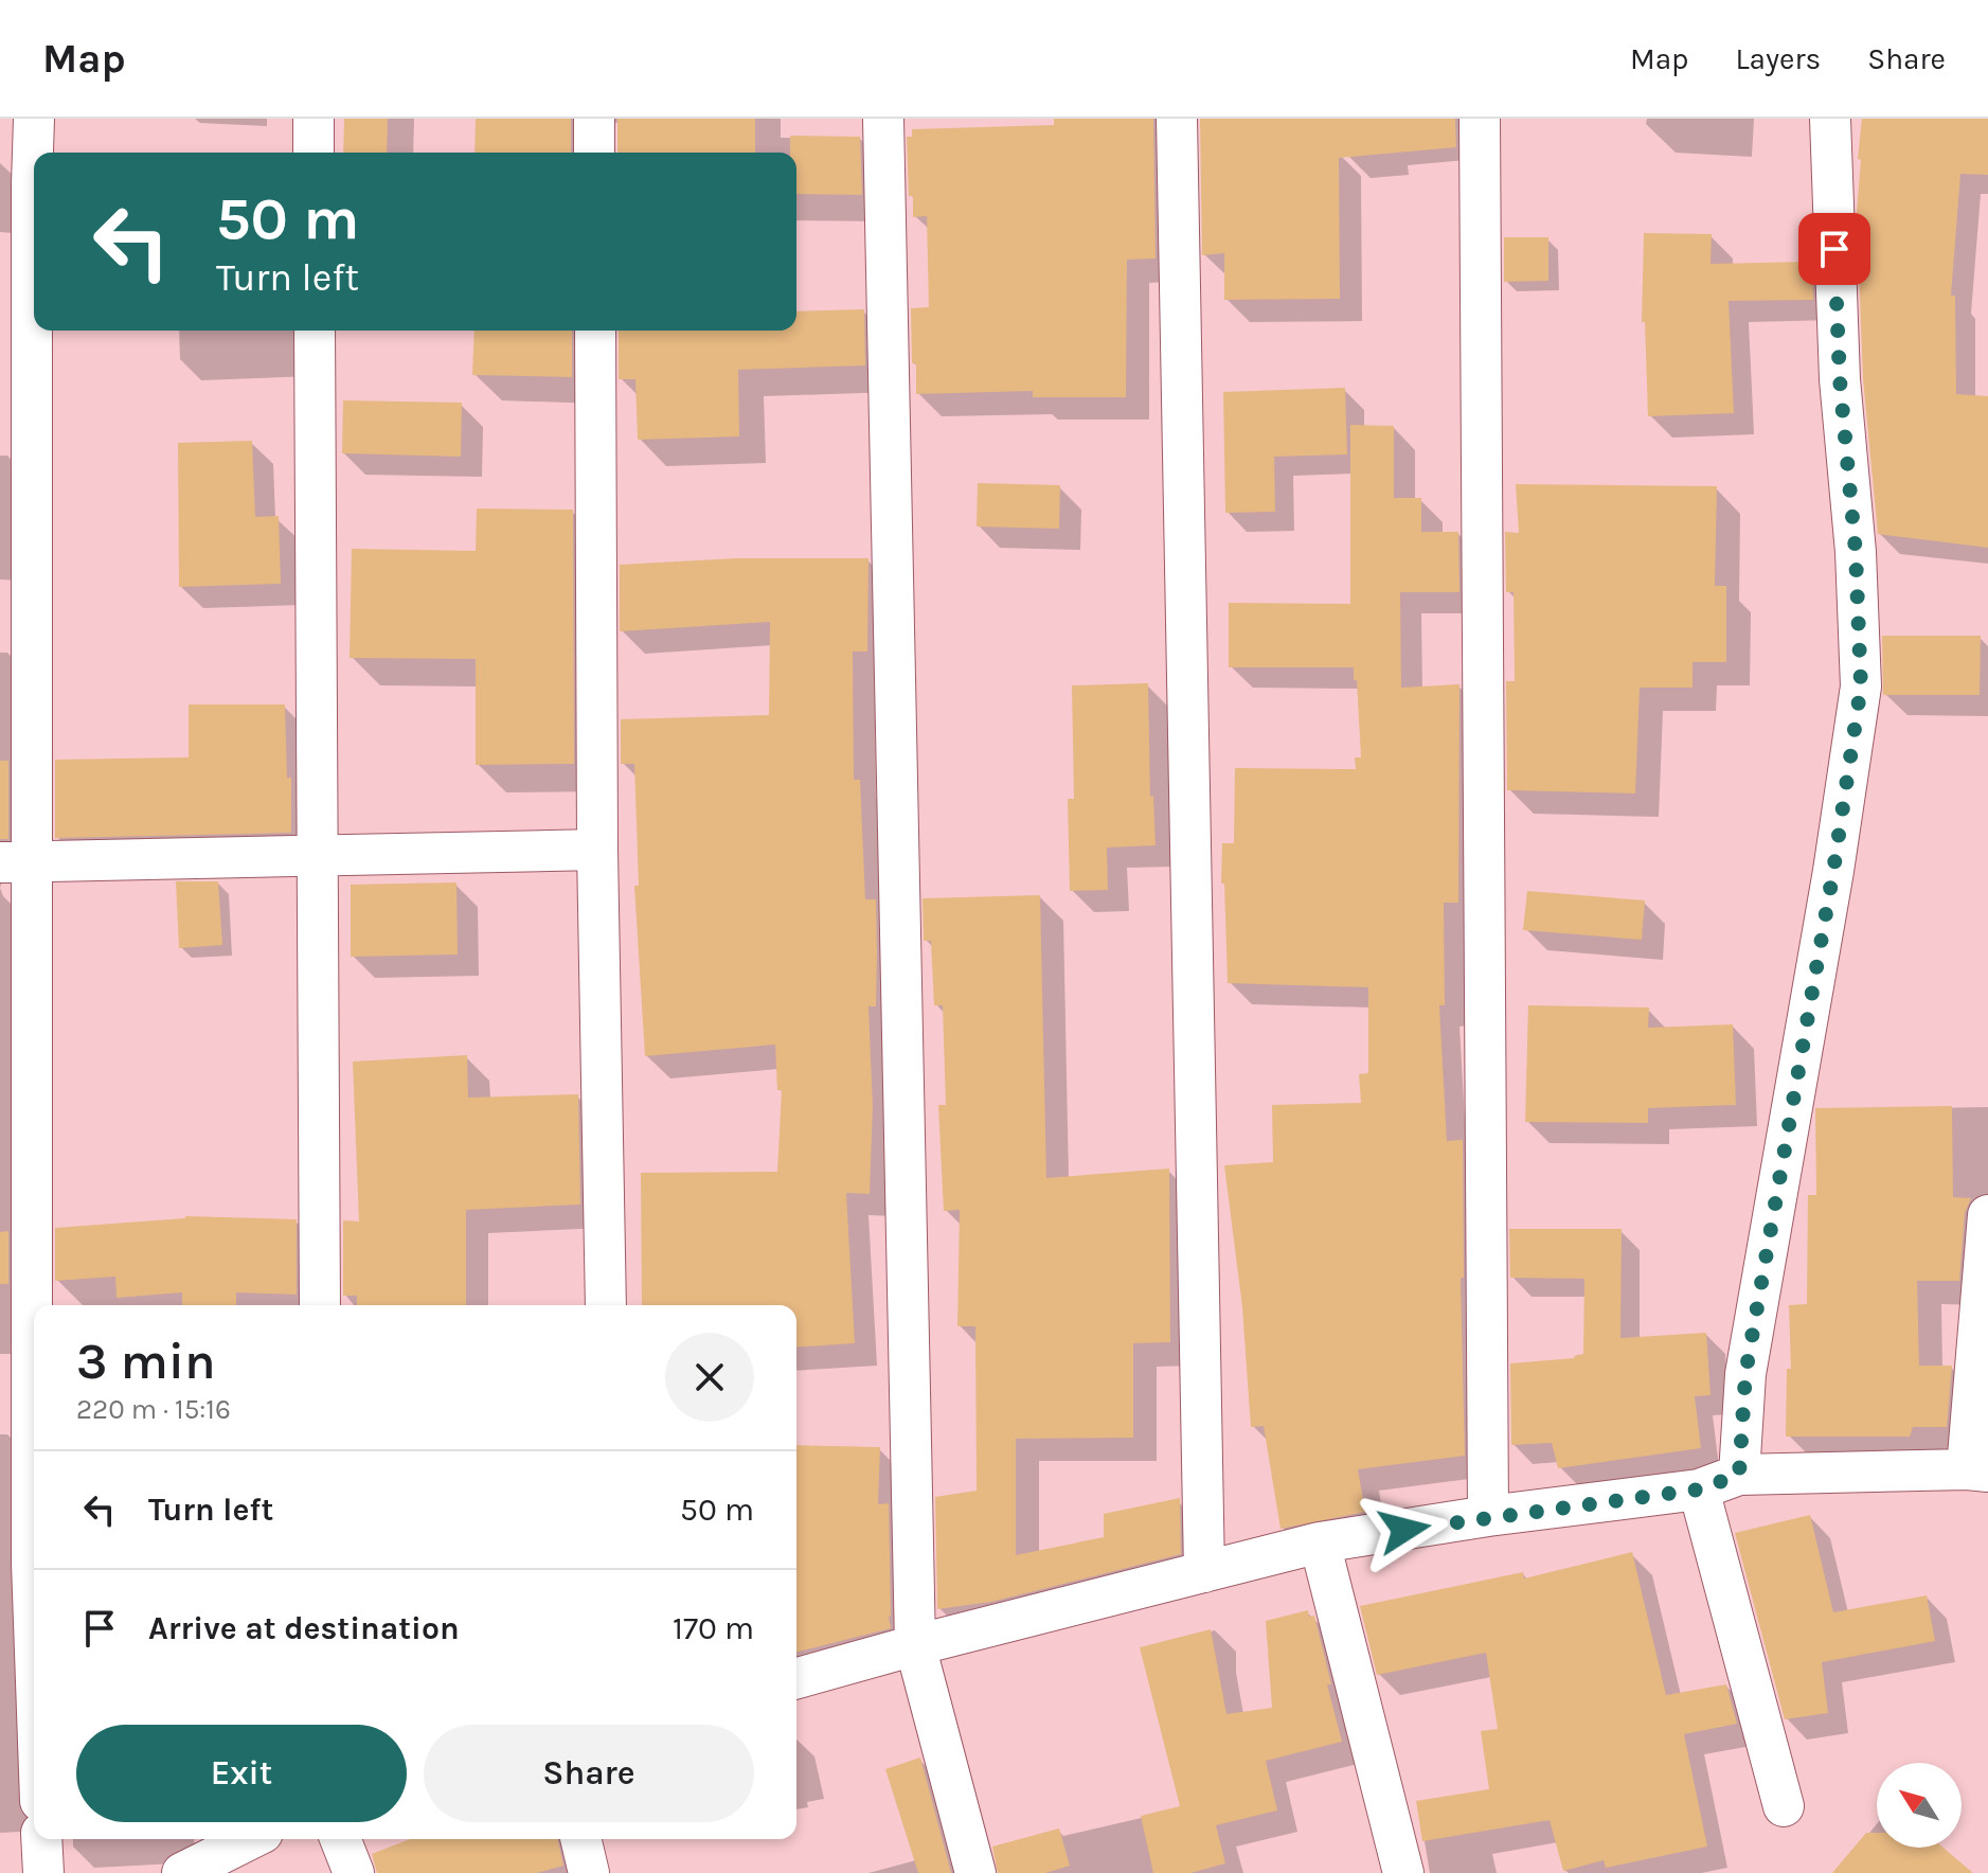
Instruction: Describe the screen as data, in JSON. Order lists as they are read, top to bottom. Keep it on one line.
{"north":"top left","page":{"header":"Map","nav":["Map","Layers","Share"],"turn":["50 m","Turn left"],"heading":["3 min","220 m · 15:16"],"list":[{"name":"Turn left","value":"50 m"},{"name":"Arrive at destination","value":"170 m"}],"buttons":["Exit","Share"]}}
